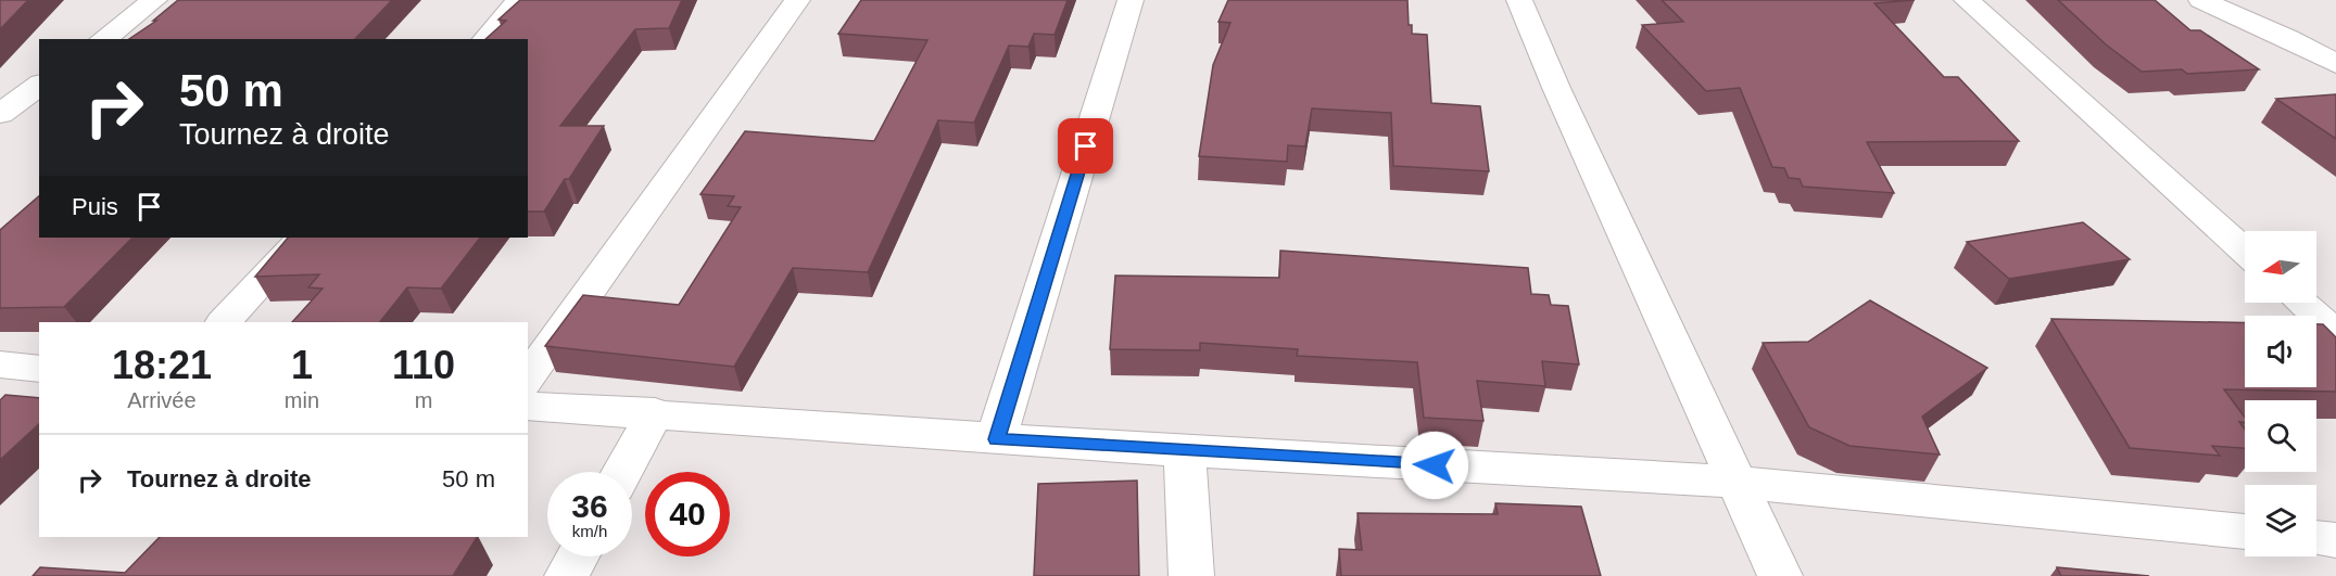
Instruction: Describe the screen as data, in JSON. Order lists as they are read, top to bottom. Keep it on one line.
{"north":"left","page":{"turn":["50 m","Tournez à droite"],"then":"Puis","eta":["18:21","Arrivée","1","min","110","m"],"list":[{"name":"Tournez à droite","value":"50 m"}],"speed":"36 km/h","limit":"40"}}
